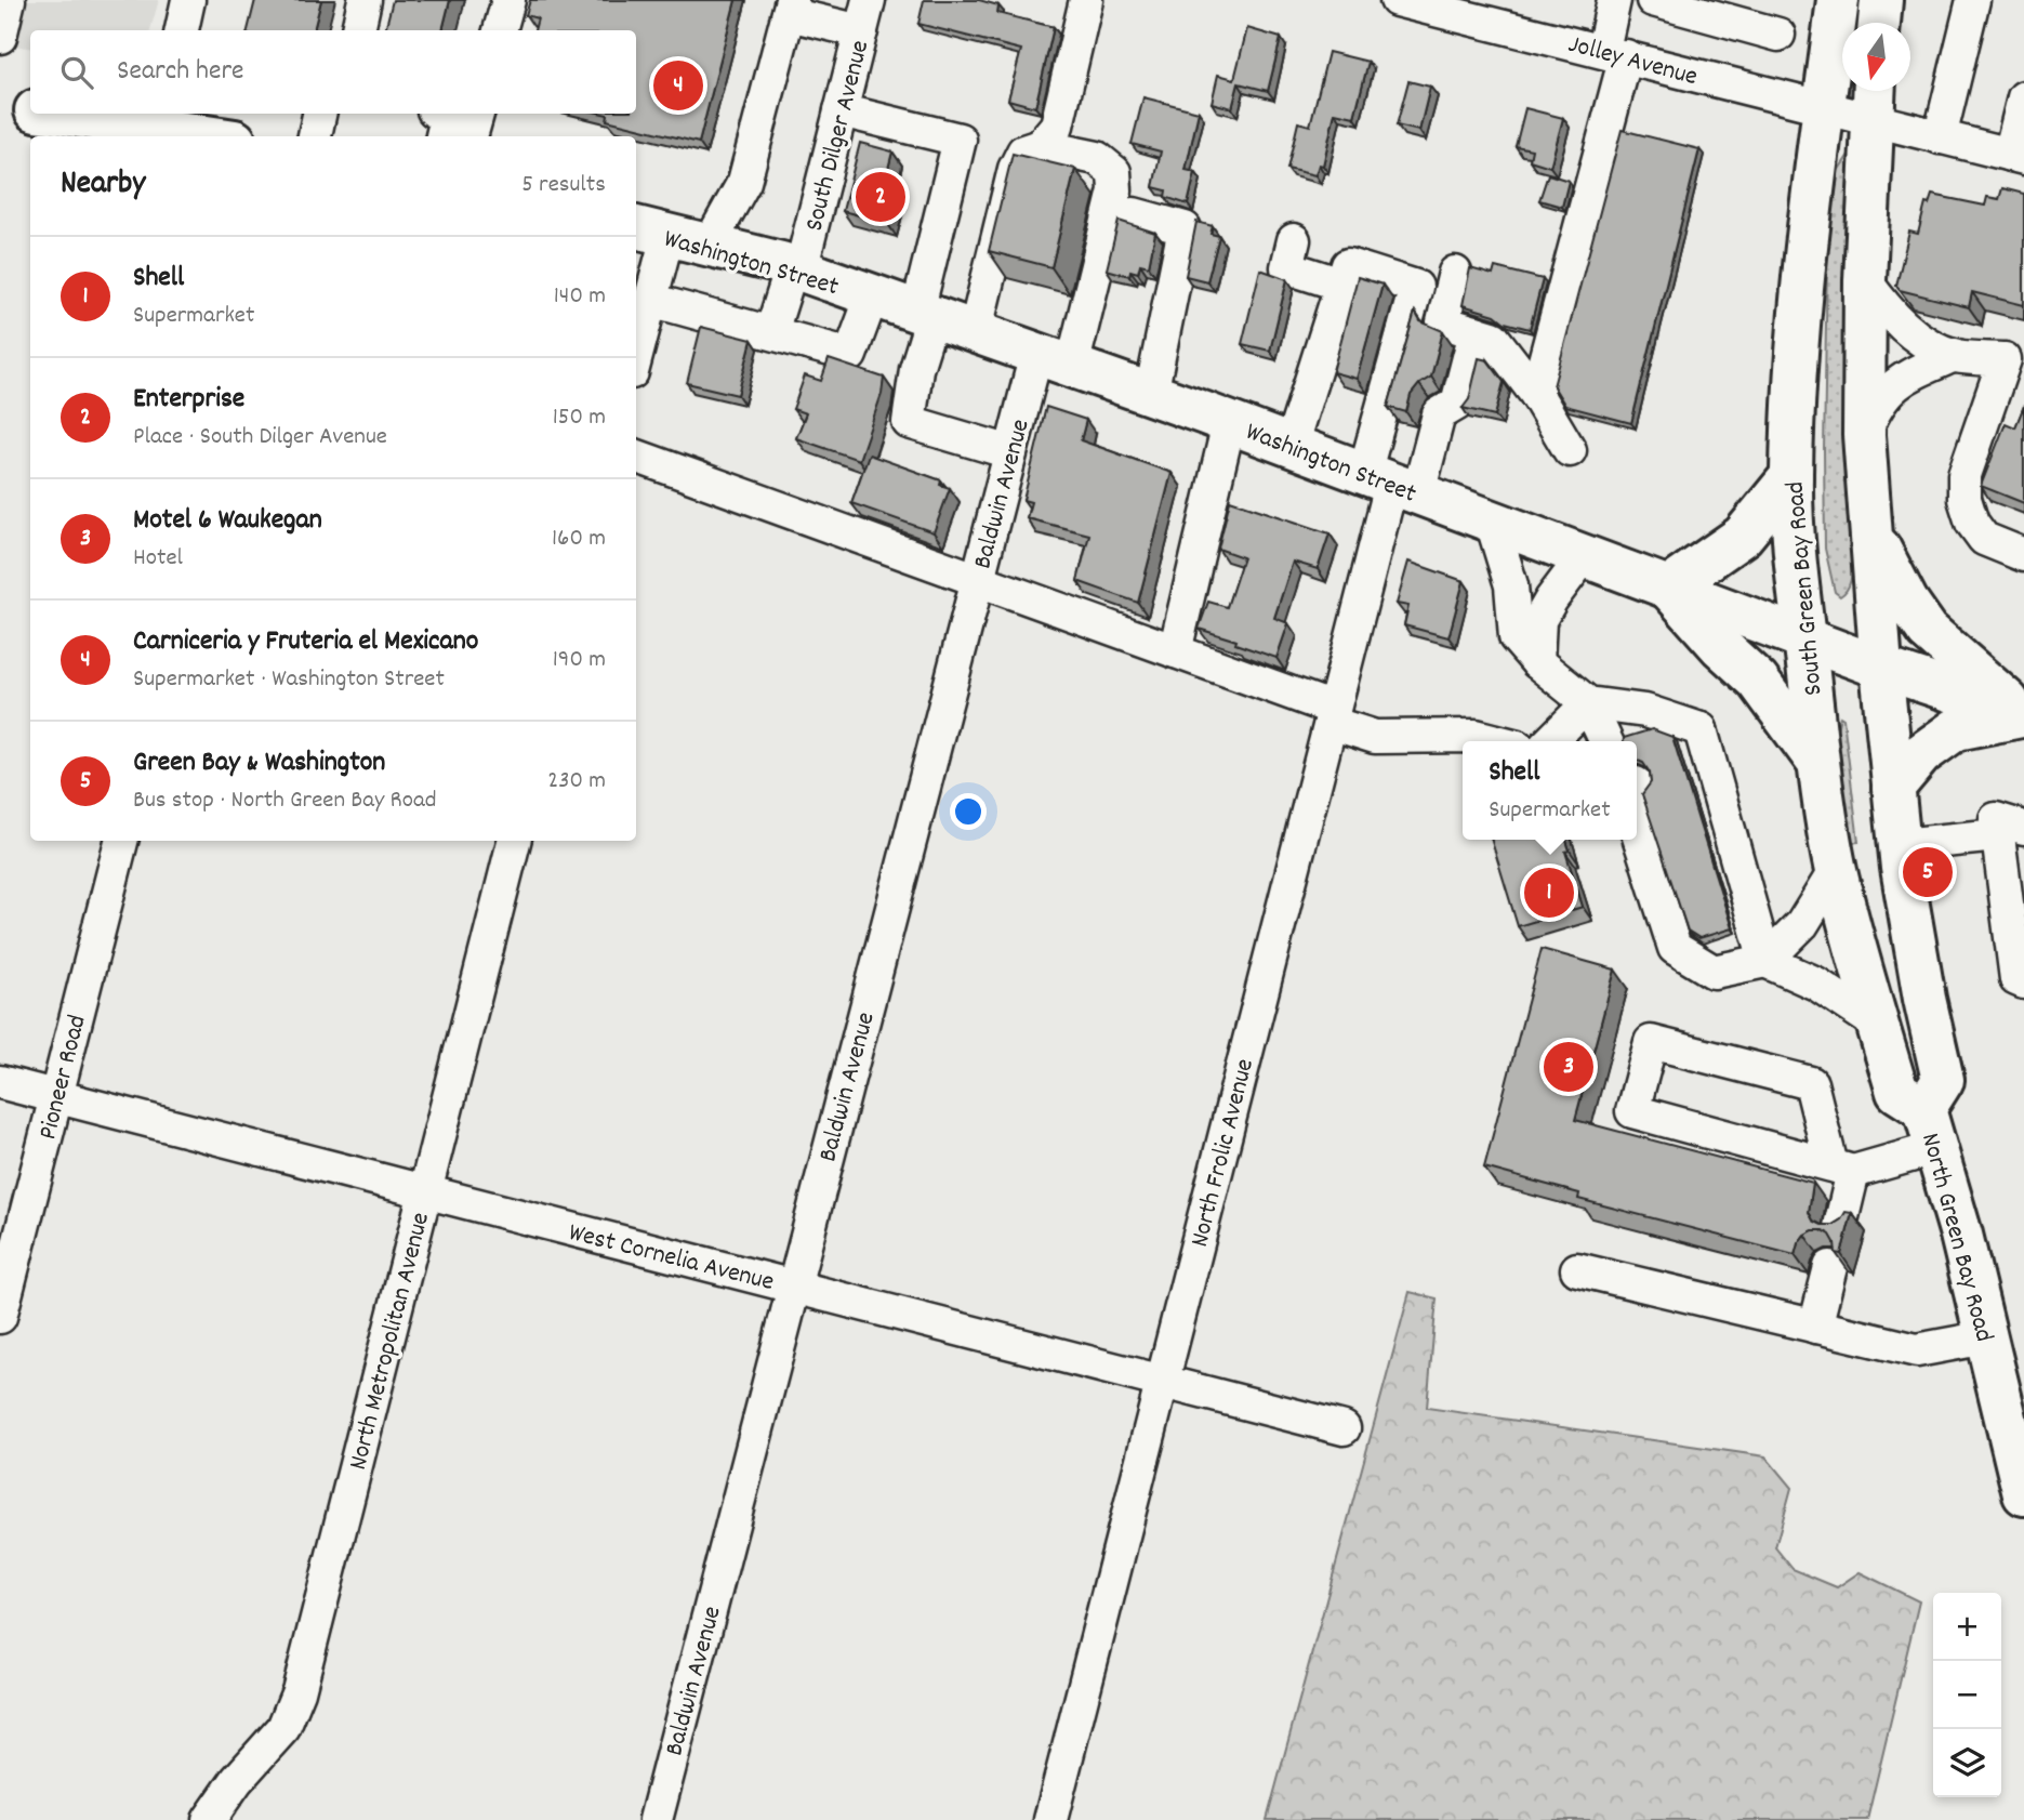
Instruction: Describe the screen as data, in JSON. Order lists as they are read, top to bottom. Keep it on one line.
{"streets":{"main road":["Washington Street","South Green Bay Road","North Green Bay Road"],"street":["Jolley Avenue","South Dilger Avenue","Baldwin Avenue","Pioneer Road","North Frolic Avenue","West Cornelia Avenue","North Metropolitan Avenue"]},"crossings":[["Jolley Avenue","South Green Bay Road"],["South Dilger Avenue","Washington Street"],["Washington Street","Baldwin Avenue"],["Washington Street","South Green Bay Road"],["Washington Street","North Frolic Avenue"],["Washington Street","North Green Bay Road"],["Baldwin Avenue","West Cornelia Avenue"],["South Green Bay Road","North Green Bay Road"],["Pioneer Road","West Cornelia Avenue"],["North Frolic Avenue","West Cornelia Avenue"],["West Cornelia Avenue","North Metropolitan Avenue"]],"north":"bottom","page":{"search":"Search here","pins":["4","2","5","1","3"],"heading":["Nearby","5 results"],"list":[{"mark":"1","name":"Shell","note":"Supermarket","value":"140 m"},{"mark":"2","name":"Enterprise","note":"Place · South Dilger Avenue","value":"150 m"},{"mark":"3","name":"Motel 6 Waukegan","note":"Hotel","value":"160 m"},{"mark":"4","name":"Carniceria y Fruteria el Mexicano","note":"Supermarket · Washington Street","value":"190 m"},{"mark":"5","name":"Green Bay & Washington","note":"Bus stop · North Green Bay Road","value":"230 m"}],"popup":["Shell","Supermarket"],"map_buttons":["+","−"]}}
